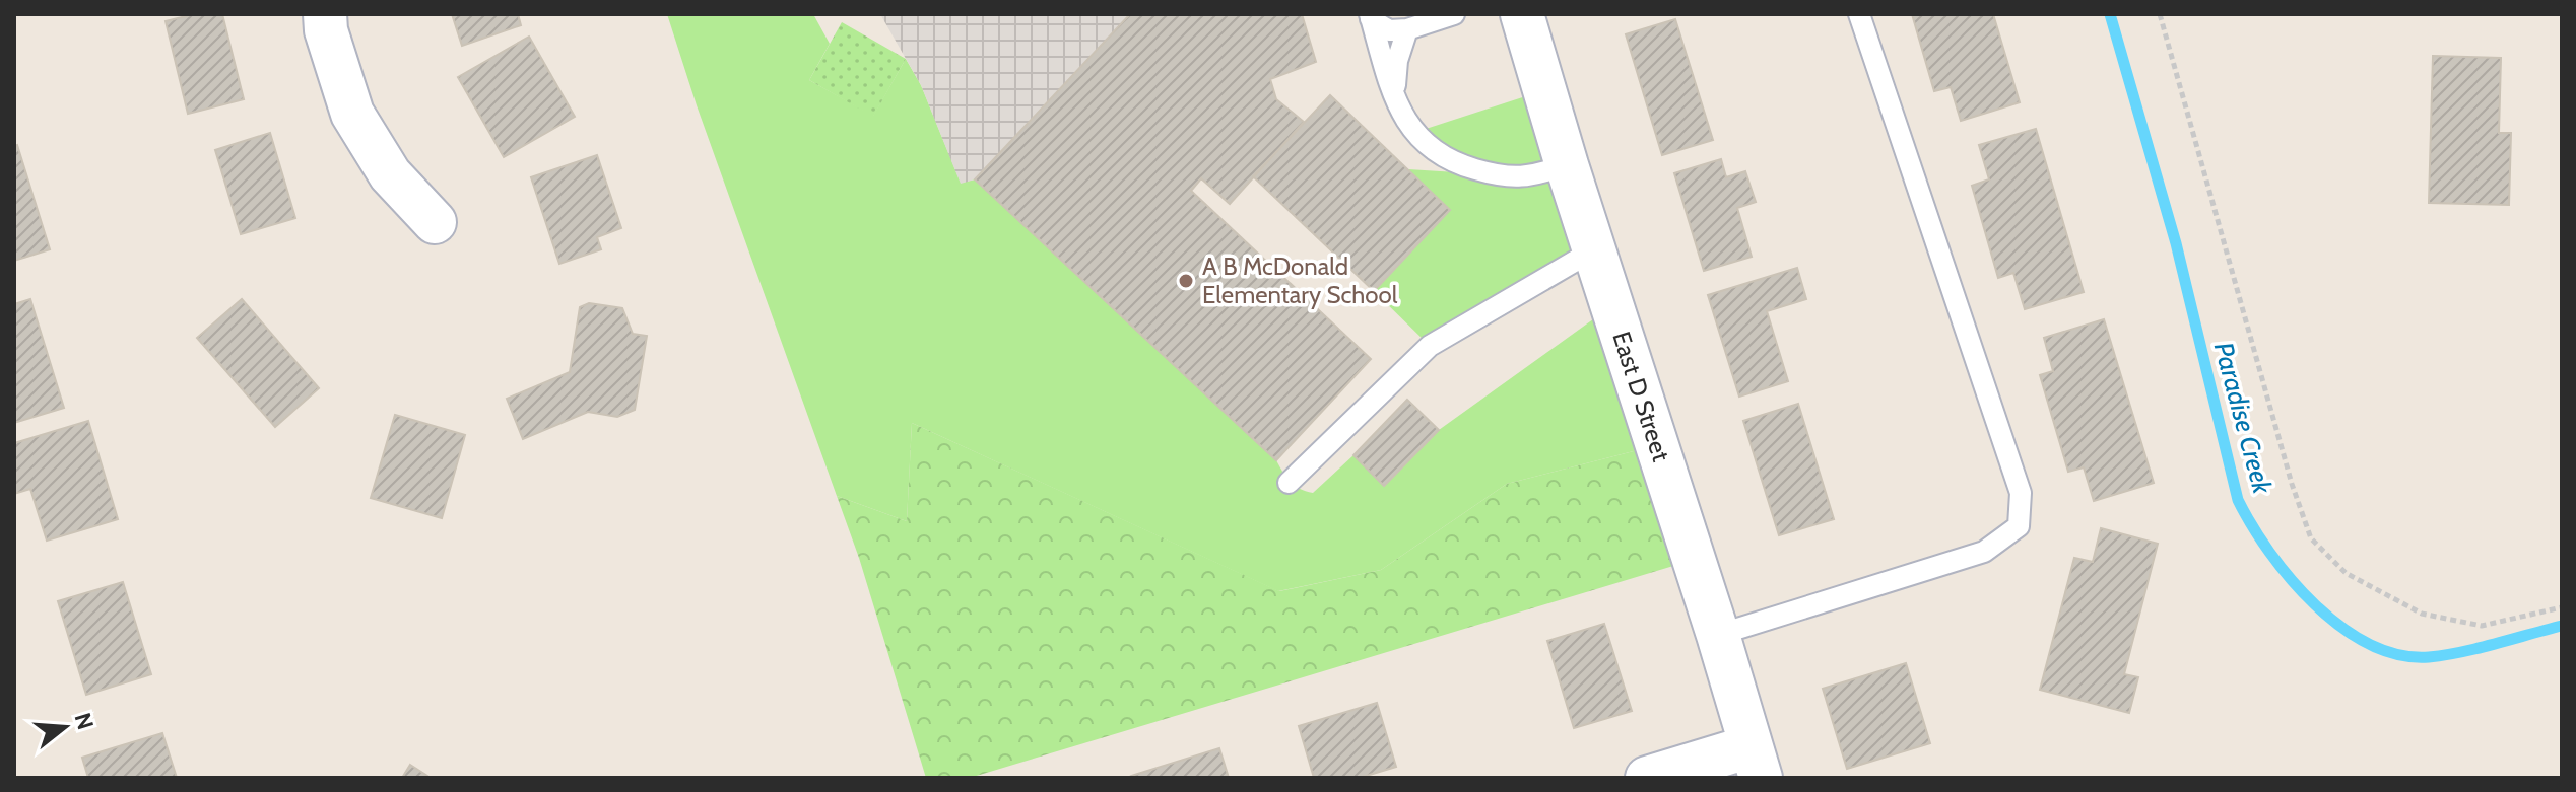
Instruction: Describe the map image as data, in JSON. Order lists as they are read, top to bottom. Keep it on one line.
{"streets":{"street":["East D Street"]},"water":["Paradise Creek"],"places":["A B McDonald Elementary School"],"north":"right"}
